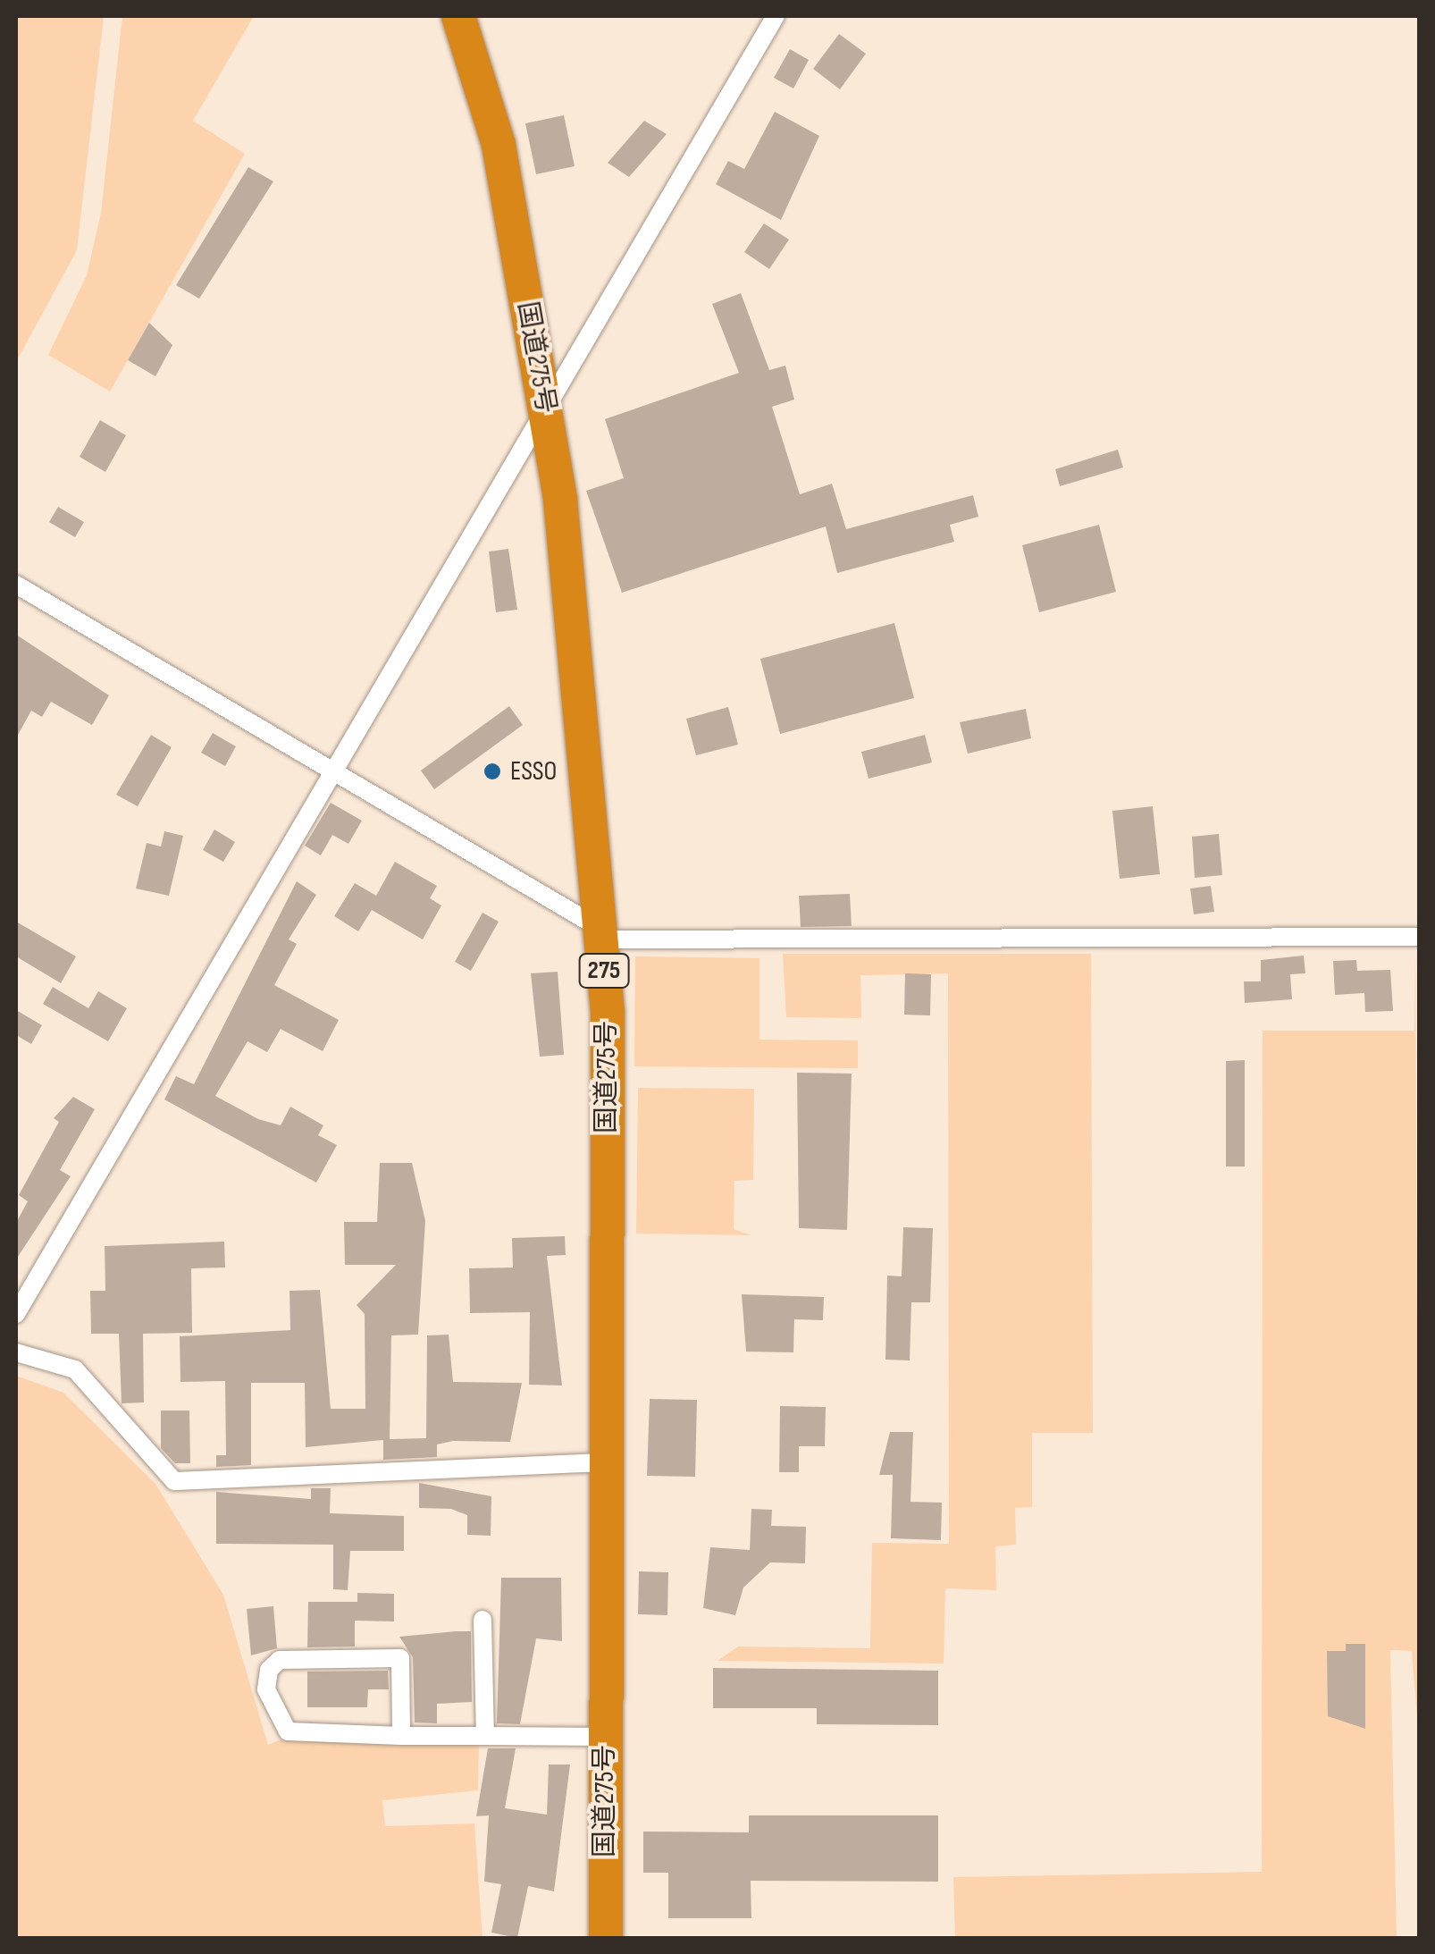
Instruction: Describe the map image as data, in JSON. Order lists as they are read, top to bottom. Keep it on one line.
{"streets":{"highway":["国道275号","275"]},"places":["ESSO"]}
